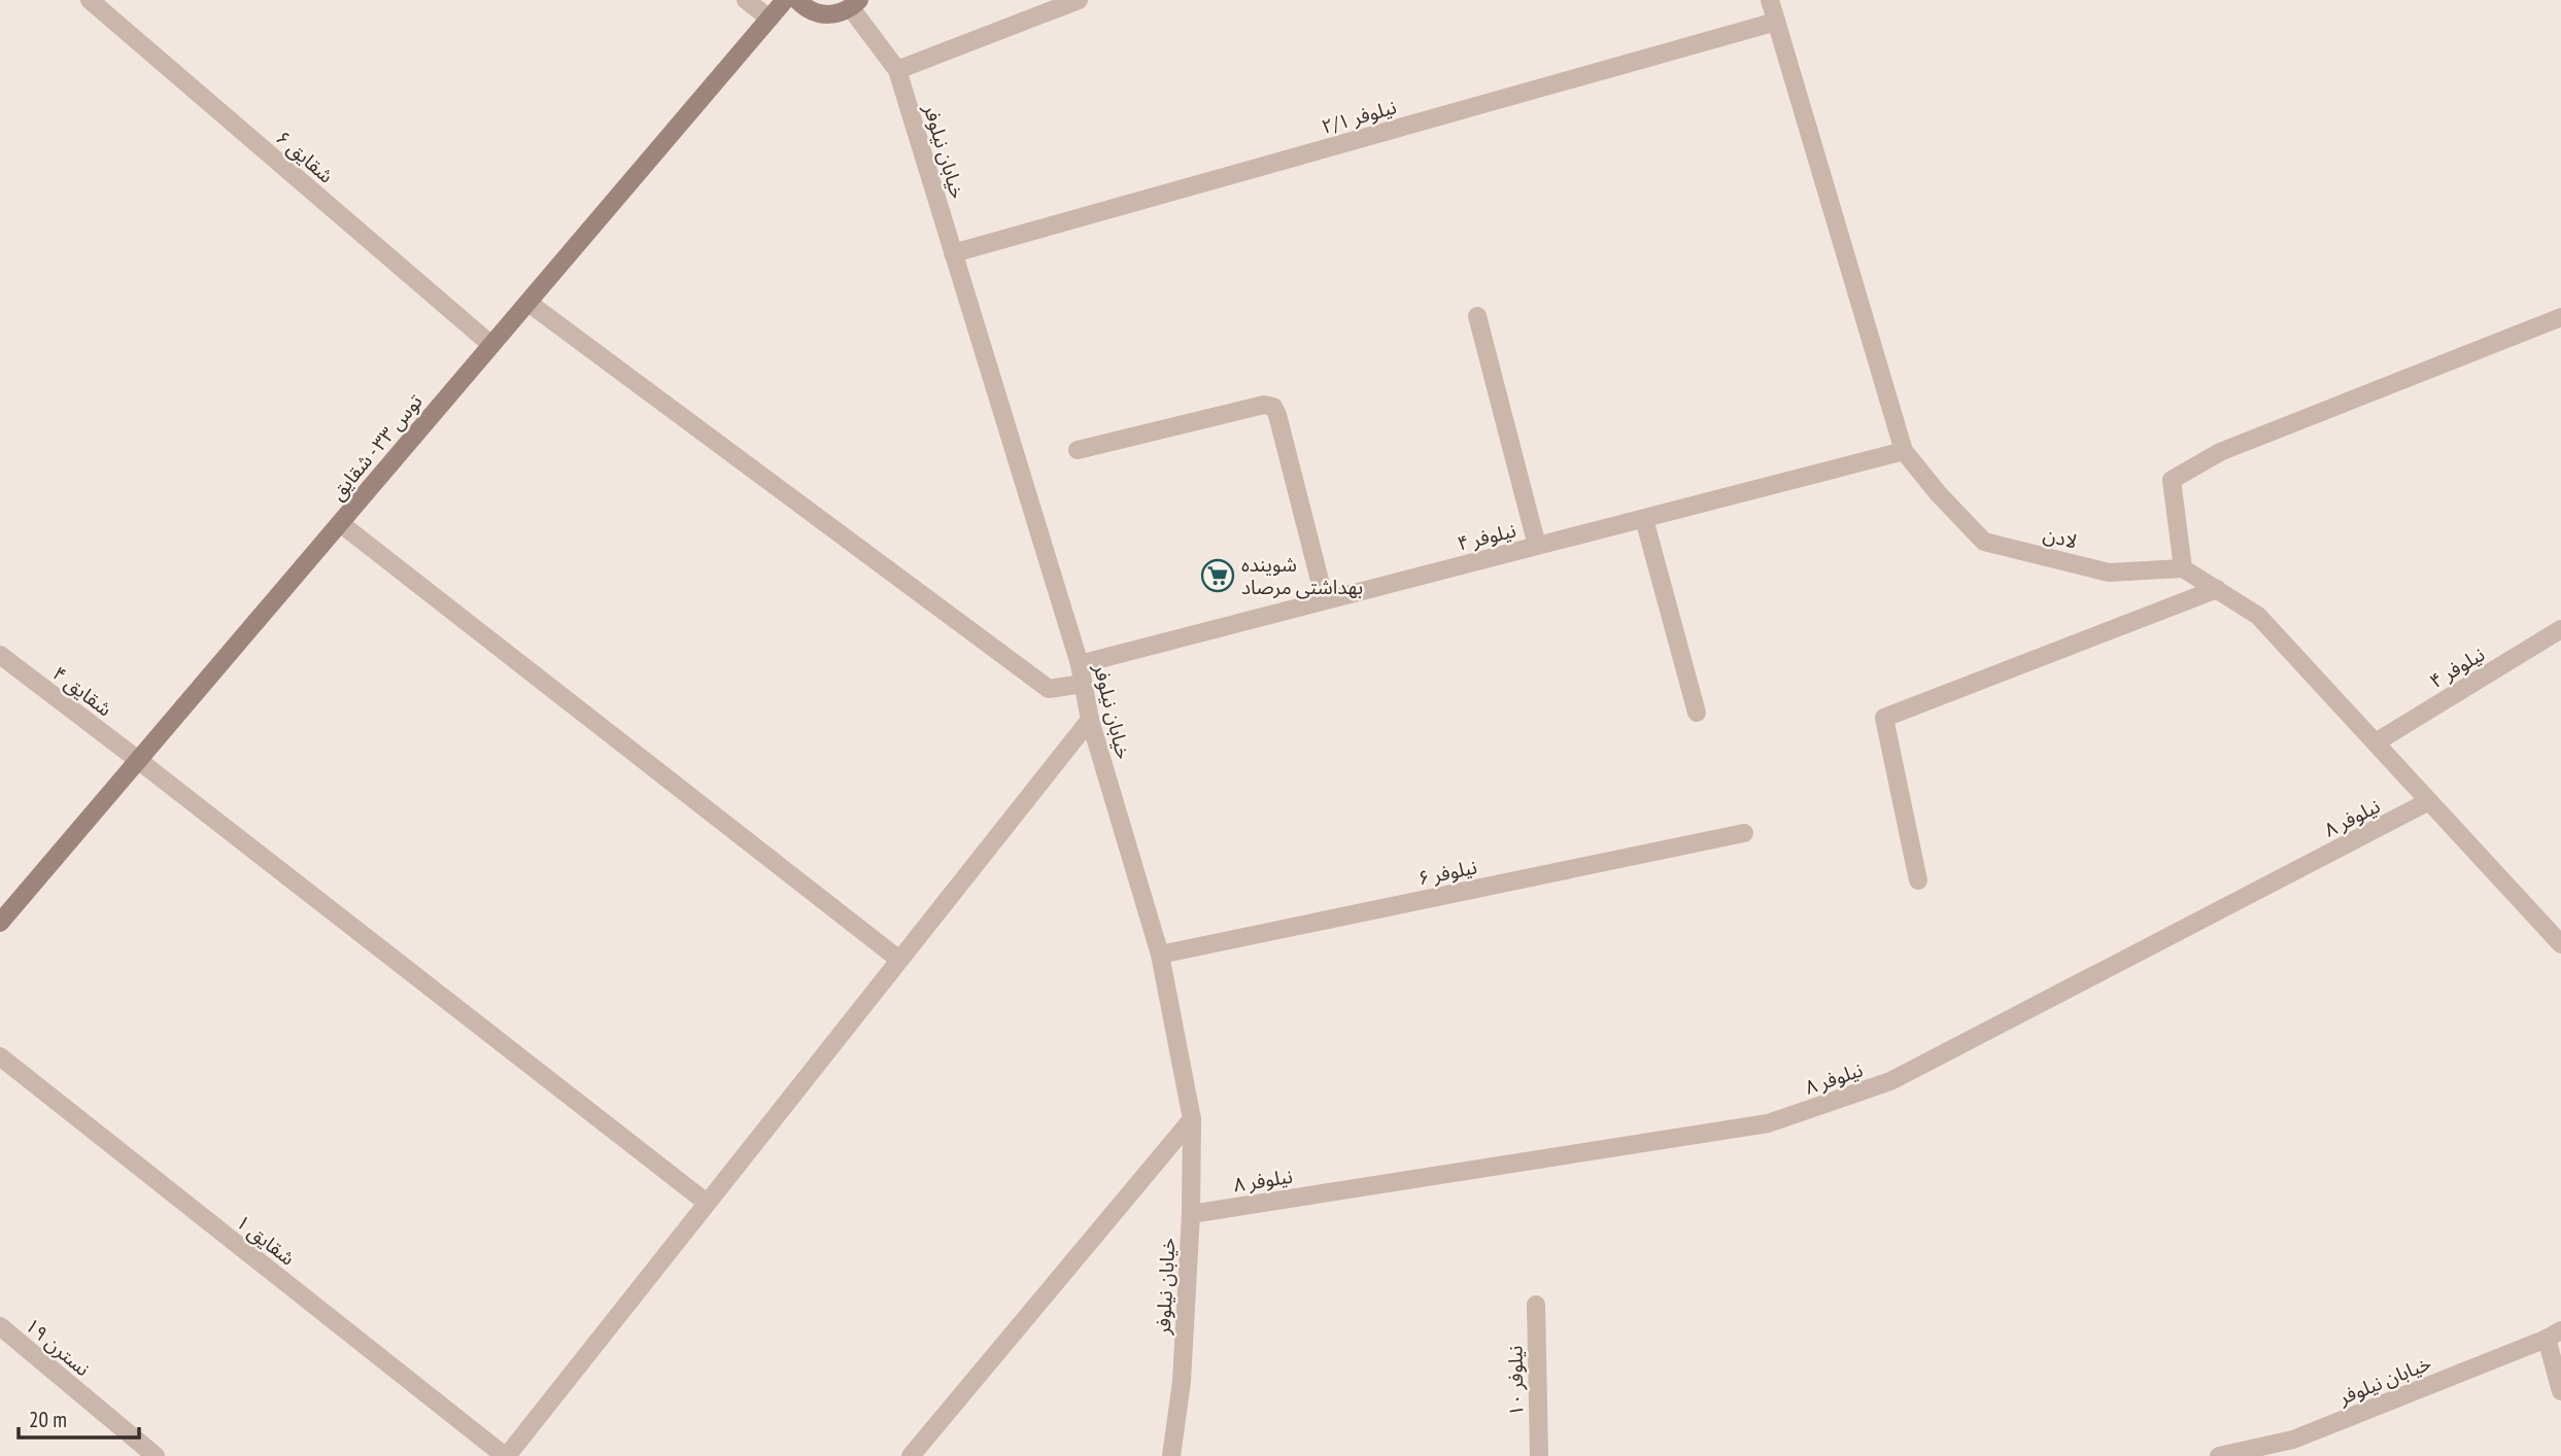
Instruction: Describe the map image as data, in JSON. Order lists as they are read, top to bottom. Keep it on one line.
{"streets":{"street":["نیلوفر ۲/۱","خیابان نیلوفر","شقایق ۶","توس ۳۳ - شقایق","نیلوفر ۴","لادن","شقایق ۴","نیلوفر ۸","نیلوفر ۶","شقایق ۱","نسترن ۱۹","نیلوفر ۱۰"]},"crossings":[["نیلوفر ۲/۱","خیابان نیلوفر"],["نیلوفر ۲/۱","لادن"],["خیابان نیلوفر","نیلوفر ۴"],["خیابان نیلوفر","نیلوفر ۸"],["خیابان نیلوفر","نیلوفر ۶"],["شقایق ۶","توس ۳۳ - شقایق"],["توس ۳۳ - شقایق","شقایق ۴"],["نیلوفر ۴","لادن"]],"places":{"supermarket":["شوینده بهداشتی مرصاد"]},"scale_bar":"20 m"}
